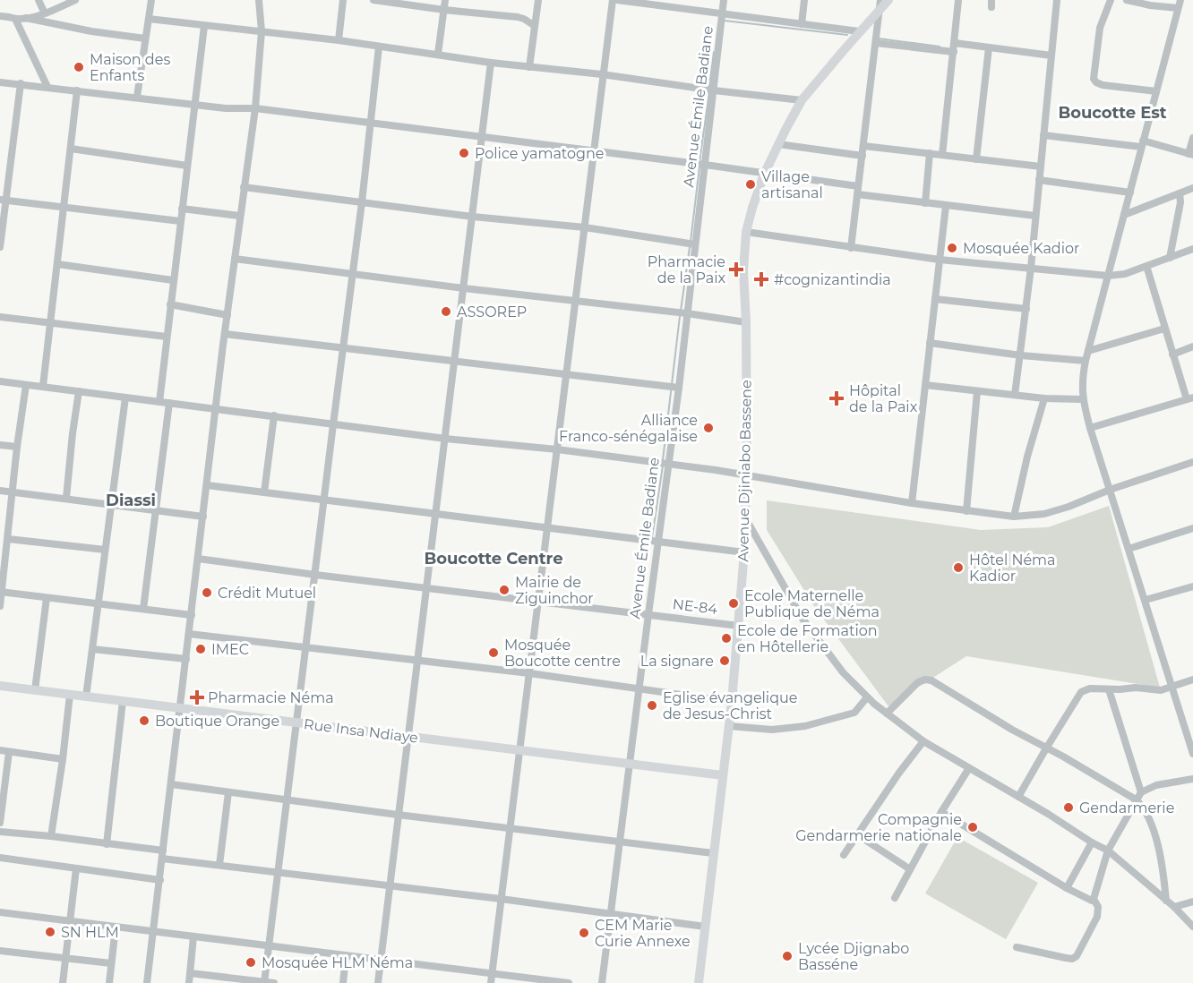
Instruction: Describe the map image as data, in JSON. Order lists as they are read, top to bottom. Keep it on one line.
{"streets":{"main road":["Avenue Djiniabo Bassene","Rue Insa Ndiaye"],"street":["Avenue Émile Badiane","NE-84"]},"crossings":[["Avenue Émile Badiane","NE-84"],["Avenue Émile Badiane","Rue Insa Ndiaye"],["Avenue Djiniabo Bassene","NE-84"],["Avenue Djiniabo Bassene","Rue Insa Ndiaye"]],"districts":["Boucotte Est","Diassi","Boucotte Centre"],"places":{"other":["Maison des Enfants","Police yamatogne","Village artisanal","Mosquée Kadior","ASSOREP","Alliance Franco-sénégalaise","Hôtel Néma Kadior","Mairie de Ziguinchor","Crédit Mutuel","Ecole Maternelle Publique de Néma","Ecole de Formation en Hôtellerie","IMEC","Mosquée Boucotte centre","La signare","Eglise évangelique de Jesus-Christ","Boutique Orange","Gendarmerie","Compagnie Gendarmerie nationale","SN HLM","CEM Marie Curie Annexe","Lycée Djignabo Basséne","Mosquée HLM Néma"],"health":["Pharmacie de la Paix","#cognizantindia","Hôpital de la Paix","Pharmacie Néma"]}}
